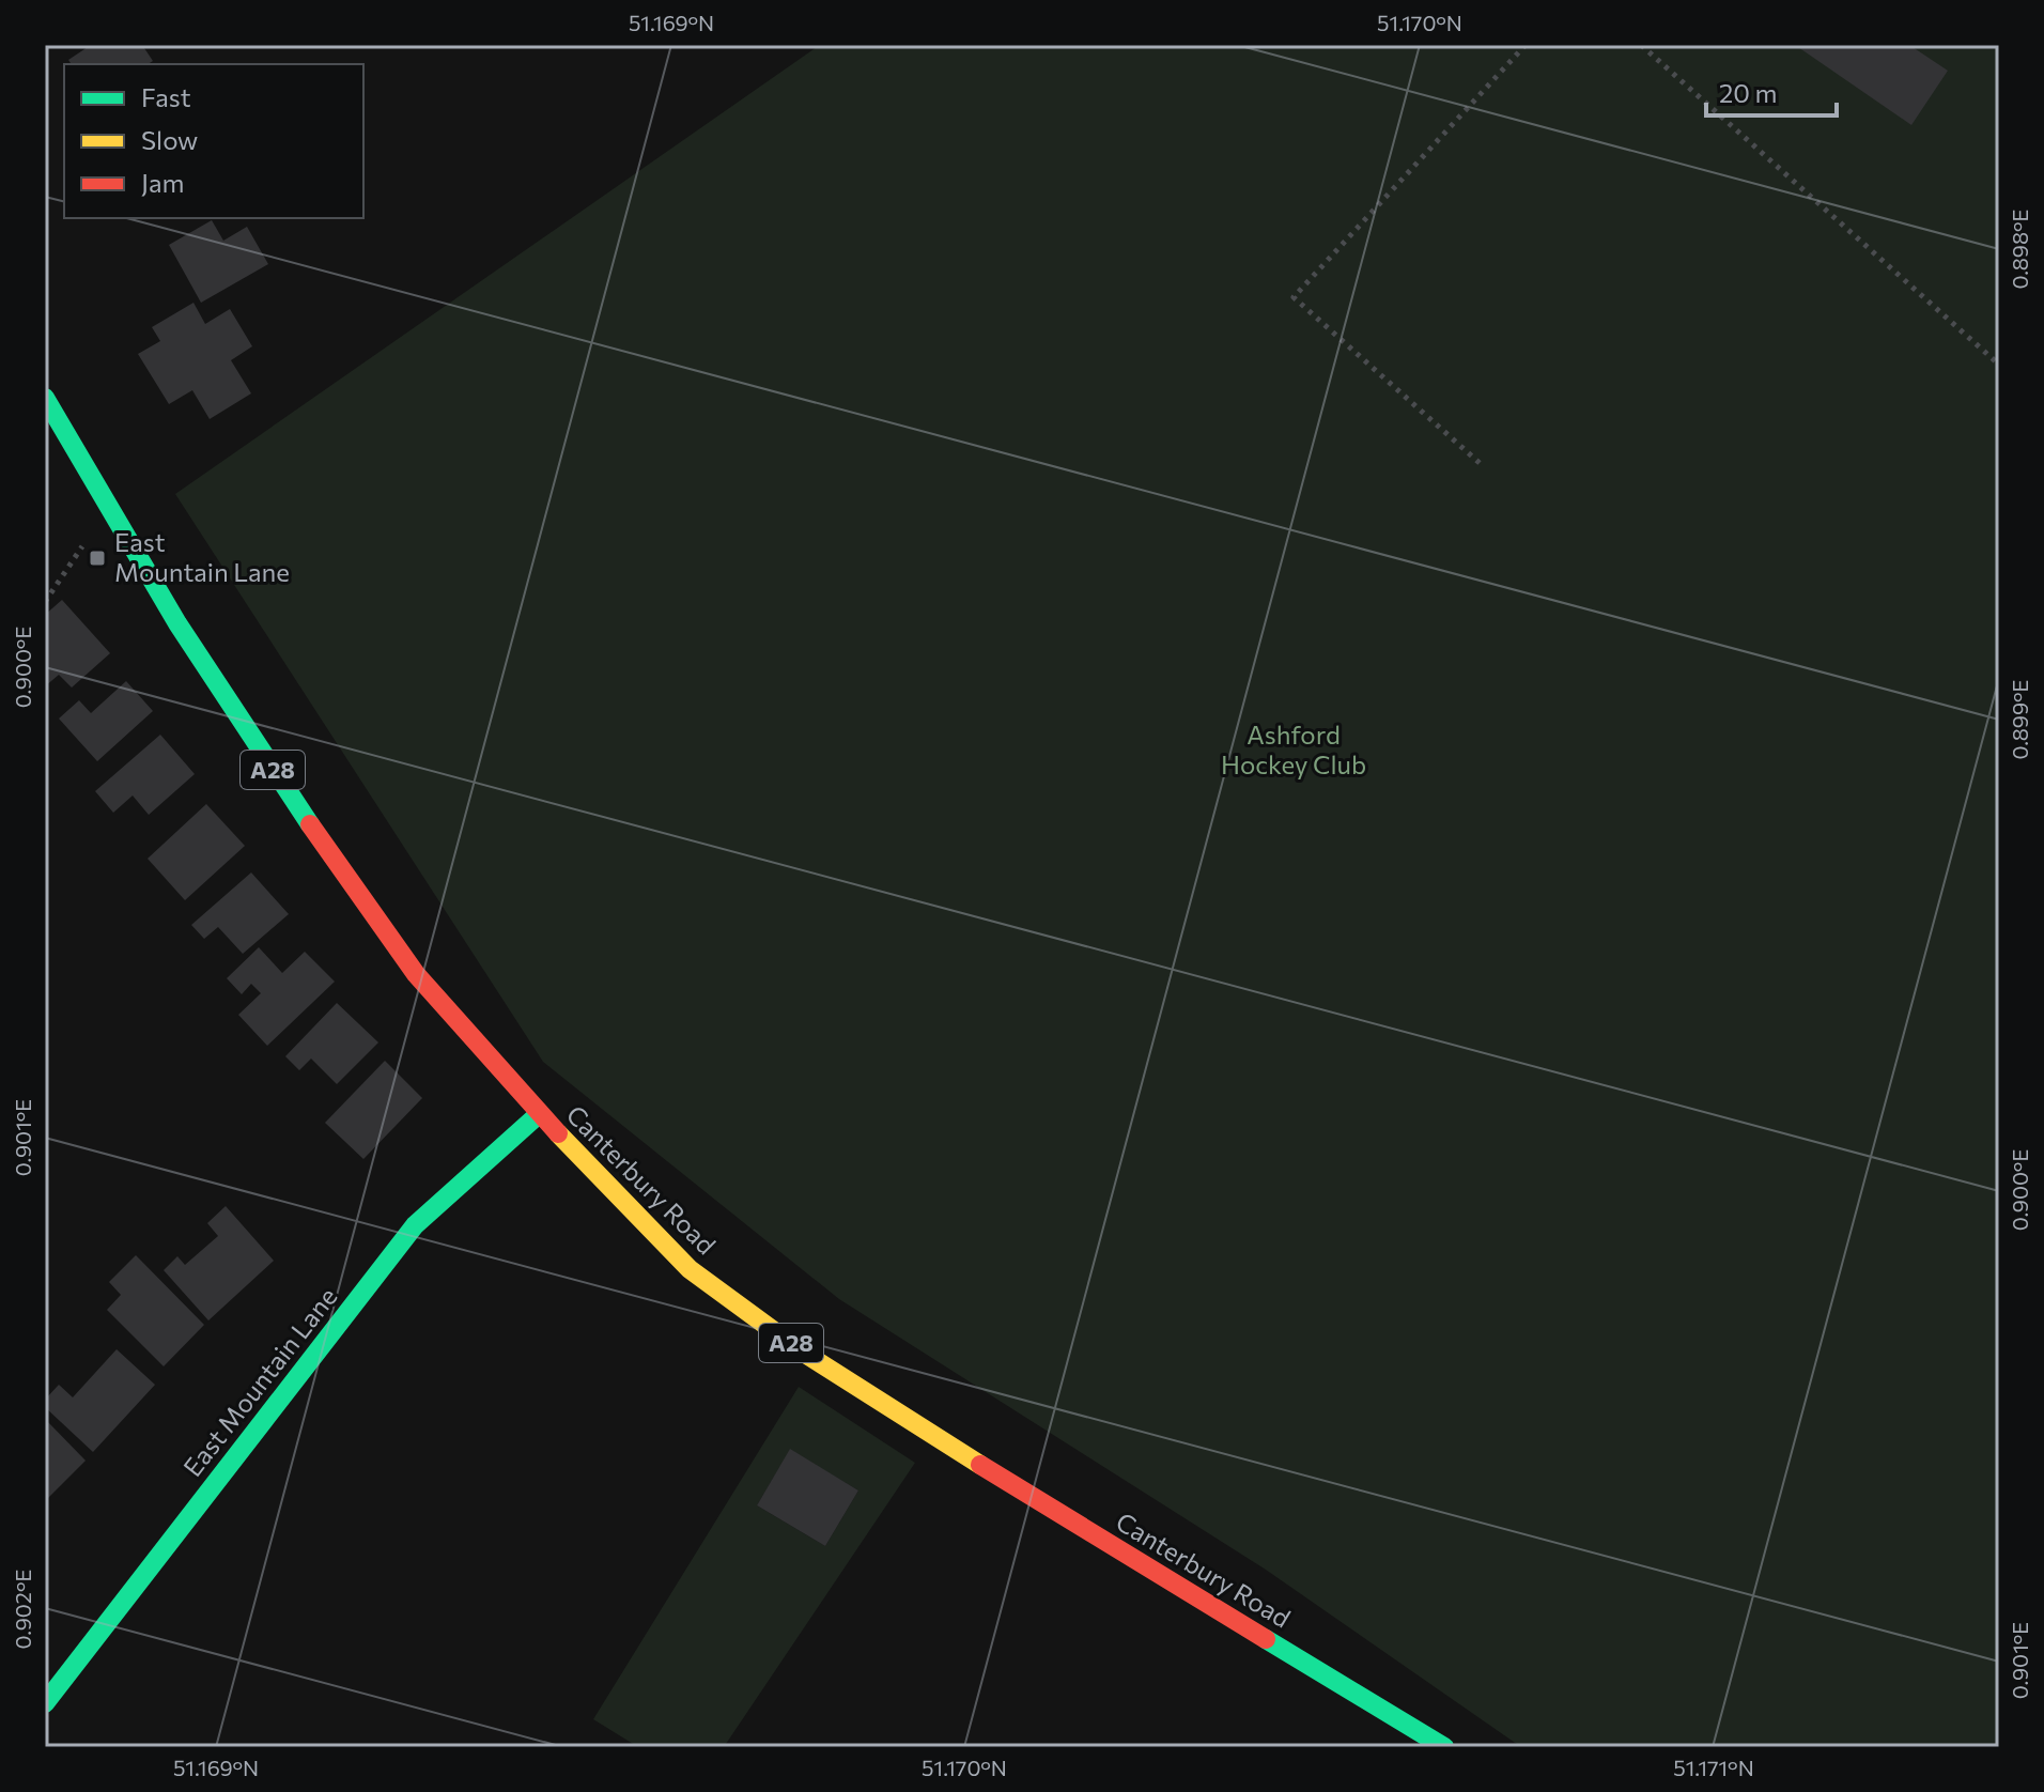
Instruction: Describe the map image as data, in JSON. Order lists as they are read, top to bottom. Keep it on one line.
{"streets":{"main road":["A28","Canterbury Road","East Mountain Lane"]},"crossings":[["Canterbury Road","East Mountain Lane"]],"parks":["Ashford Hockey Club"],"places":{"transit":["East Mountain Lane"]},"legend":["Fast","Slow","Jam"],"scale_bar":"20 m","coordinates":["51.169°N","51.170°N","0.898°E","0.900°E","0.899°E","0.901°E","0.902°E","51.171°N"]}
